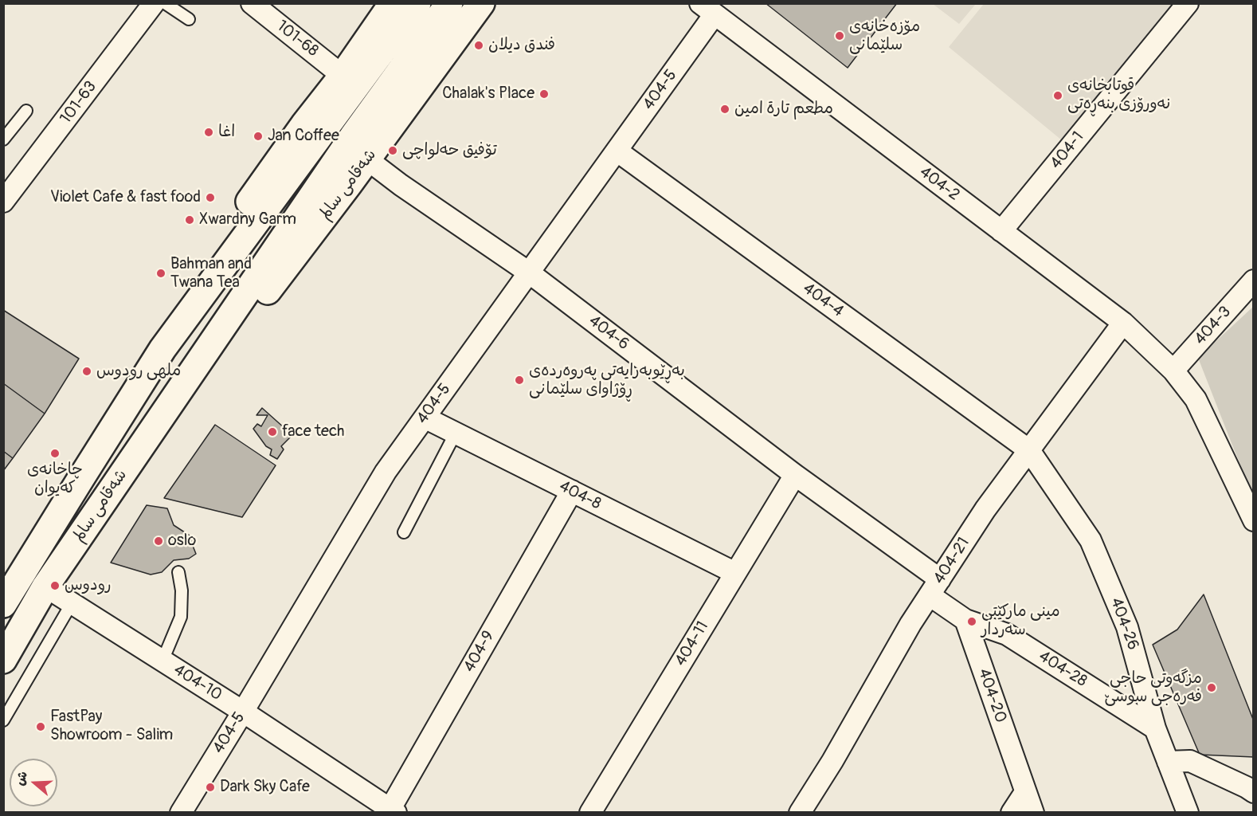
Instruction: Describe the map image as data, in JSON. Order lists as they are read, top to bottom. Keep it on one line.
{"streets":{"main road":["شەقامی سالم"],"street":["101-68","404-5","101-63","404-1","404-2","404-4","404-3","404-6","404-8","404-21","404-26","404-11","404-9","404-28","404-10","404-20"]},"crossings":[["101-68","شەقامی سالم"],["404-5","404-2"],["404-5","404-4"],["404-5","404-6"],["404-5","404-8"],["404-5","404-10"],["404-1","404-2"],["404-2","404-3"],["404-2","404-21"],["شەقامی سالم","404-6"],["شەقامی سالم","404-10"],["404-4","404-21"],["404-4","404-26"],["404-6","404-21"],["404-6","404-11"],["404-8","404-11"],["404-8","404-9"],["404-21","404-26"],["404-26","404-28"],["404-9","404-10"],["404-28","404-20"]],"places":["مۆزەخانەی سلێمانی","فندق ديلان","Chalak's Place","قوتابخانەی نەورۆزی بنەڕەتی","مطعم تارة امين","اغا","Jan Coffee","تۆفیق حەلواچی","Violet Cafe & fast food","Xwardny Garm","Bahman and Twana Tea","ملهى رودوس","بەڕێوبەرایەتی پەروەردەی ڕۆژاوای سلێمانی","face tech","چاخانەی کەیوان","oslo","رودوس","مینی مارکێتی سەردار","مزگەوتی حاجی فەرەجی سوسێ","FastPay Showroom - Salim","Dark Sky Cafe"],"north":"left"}
